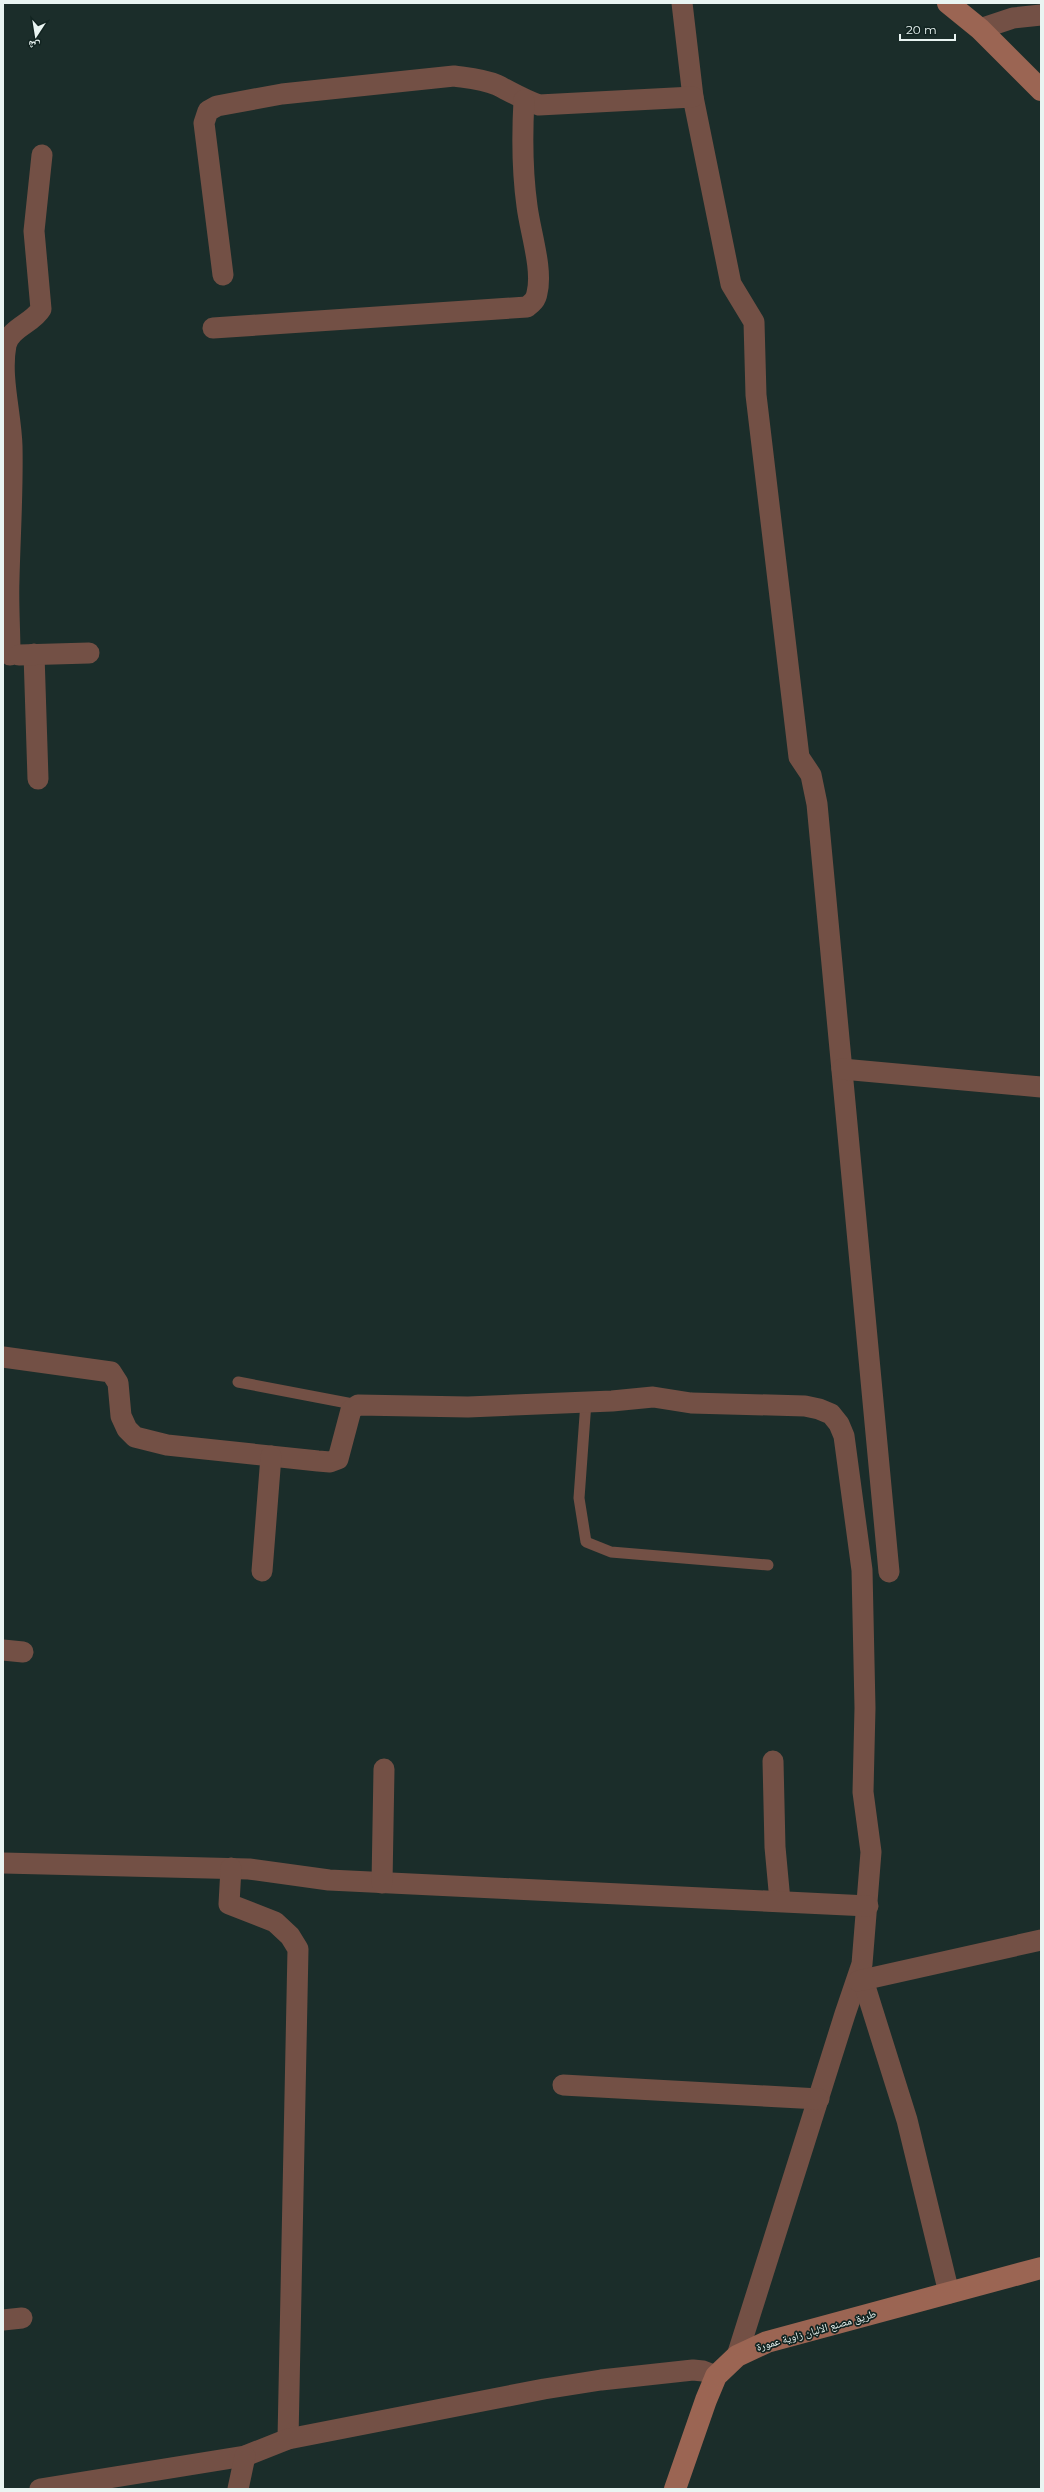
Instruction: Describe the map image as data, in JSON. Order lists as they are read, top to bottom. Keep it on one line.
{"streets":{"main road":["طريق مصنع الالبان زاوية عمورة"]},"scale_bar":"20 m","north":"bottom"}
